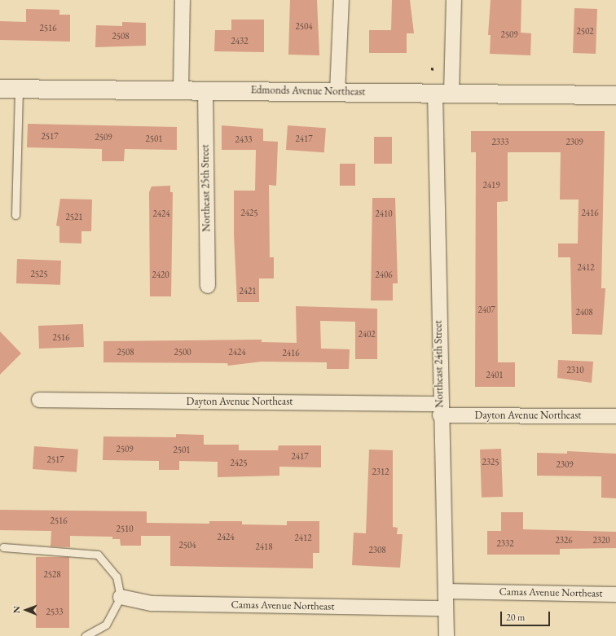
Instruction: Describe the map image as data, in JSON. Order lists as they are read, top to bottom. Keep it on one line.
{"streets":{"street":["Edmonds Avenue Northeast","Northeast 25th Street","Northeast 24th Street","Dayton Avenue Northeast","Camas Avenue Northeast"]},"crossings":[["Edmonds Avenue Northeast","Northeast 25th Street"],["Edmonds Avenue Northeast","Northeast 24th Street"],["Northeast 24th Street","Dayton Avenue Northeast"],["Northeast 24th Street","Camas Avenue Northeast"]],"house_numbers":["2504","2516","2502","2509","2508","2432","2517","2509","2501","2417","2433","2333","2309","2419","2425","2416","2424","2410","2521","2412","2525","2420","2406","2421","2407","2408","2402","2516","2508","2500","2424","2416","2310","2401","2509","2501","2417","2517","2325","2425","2309","2312","2516","2510","2424","2412","2326","2320","2332","2504","2418","2308","2528","2533"],"scale_bar":"20 m","north":"left"}
